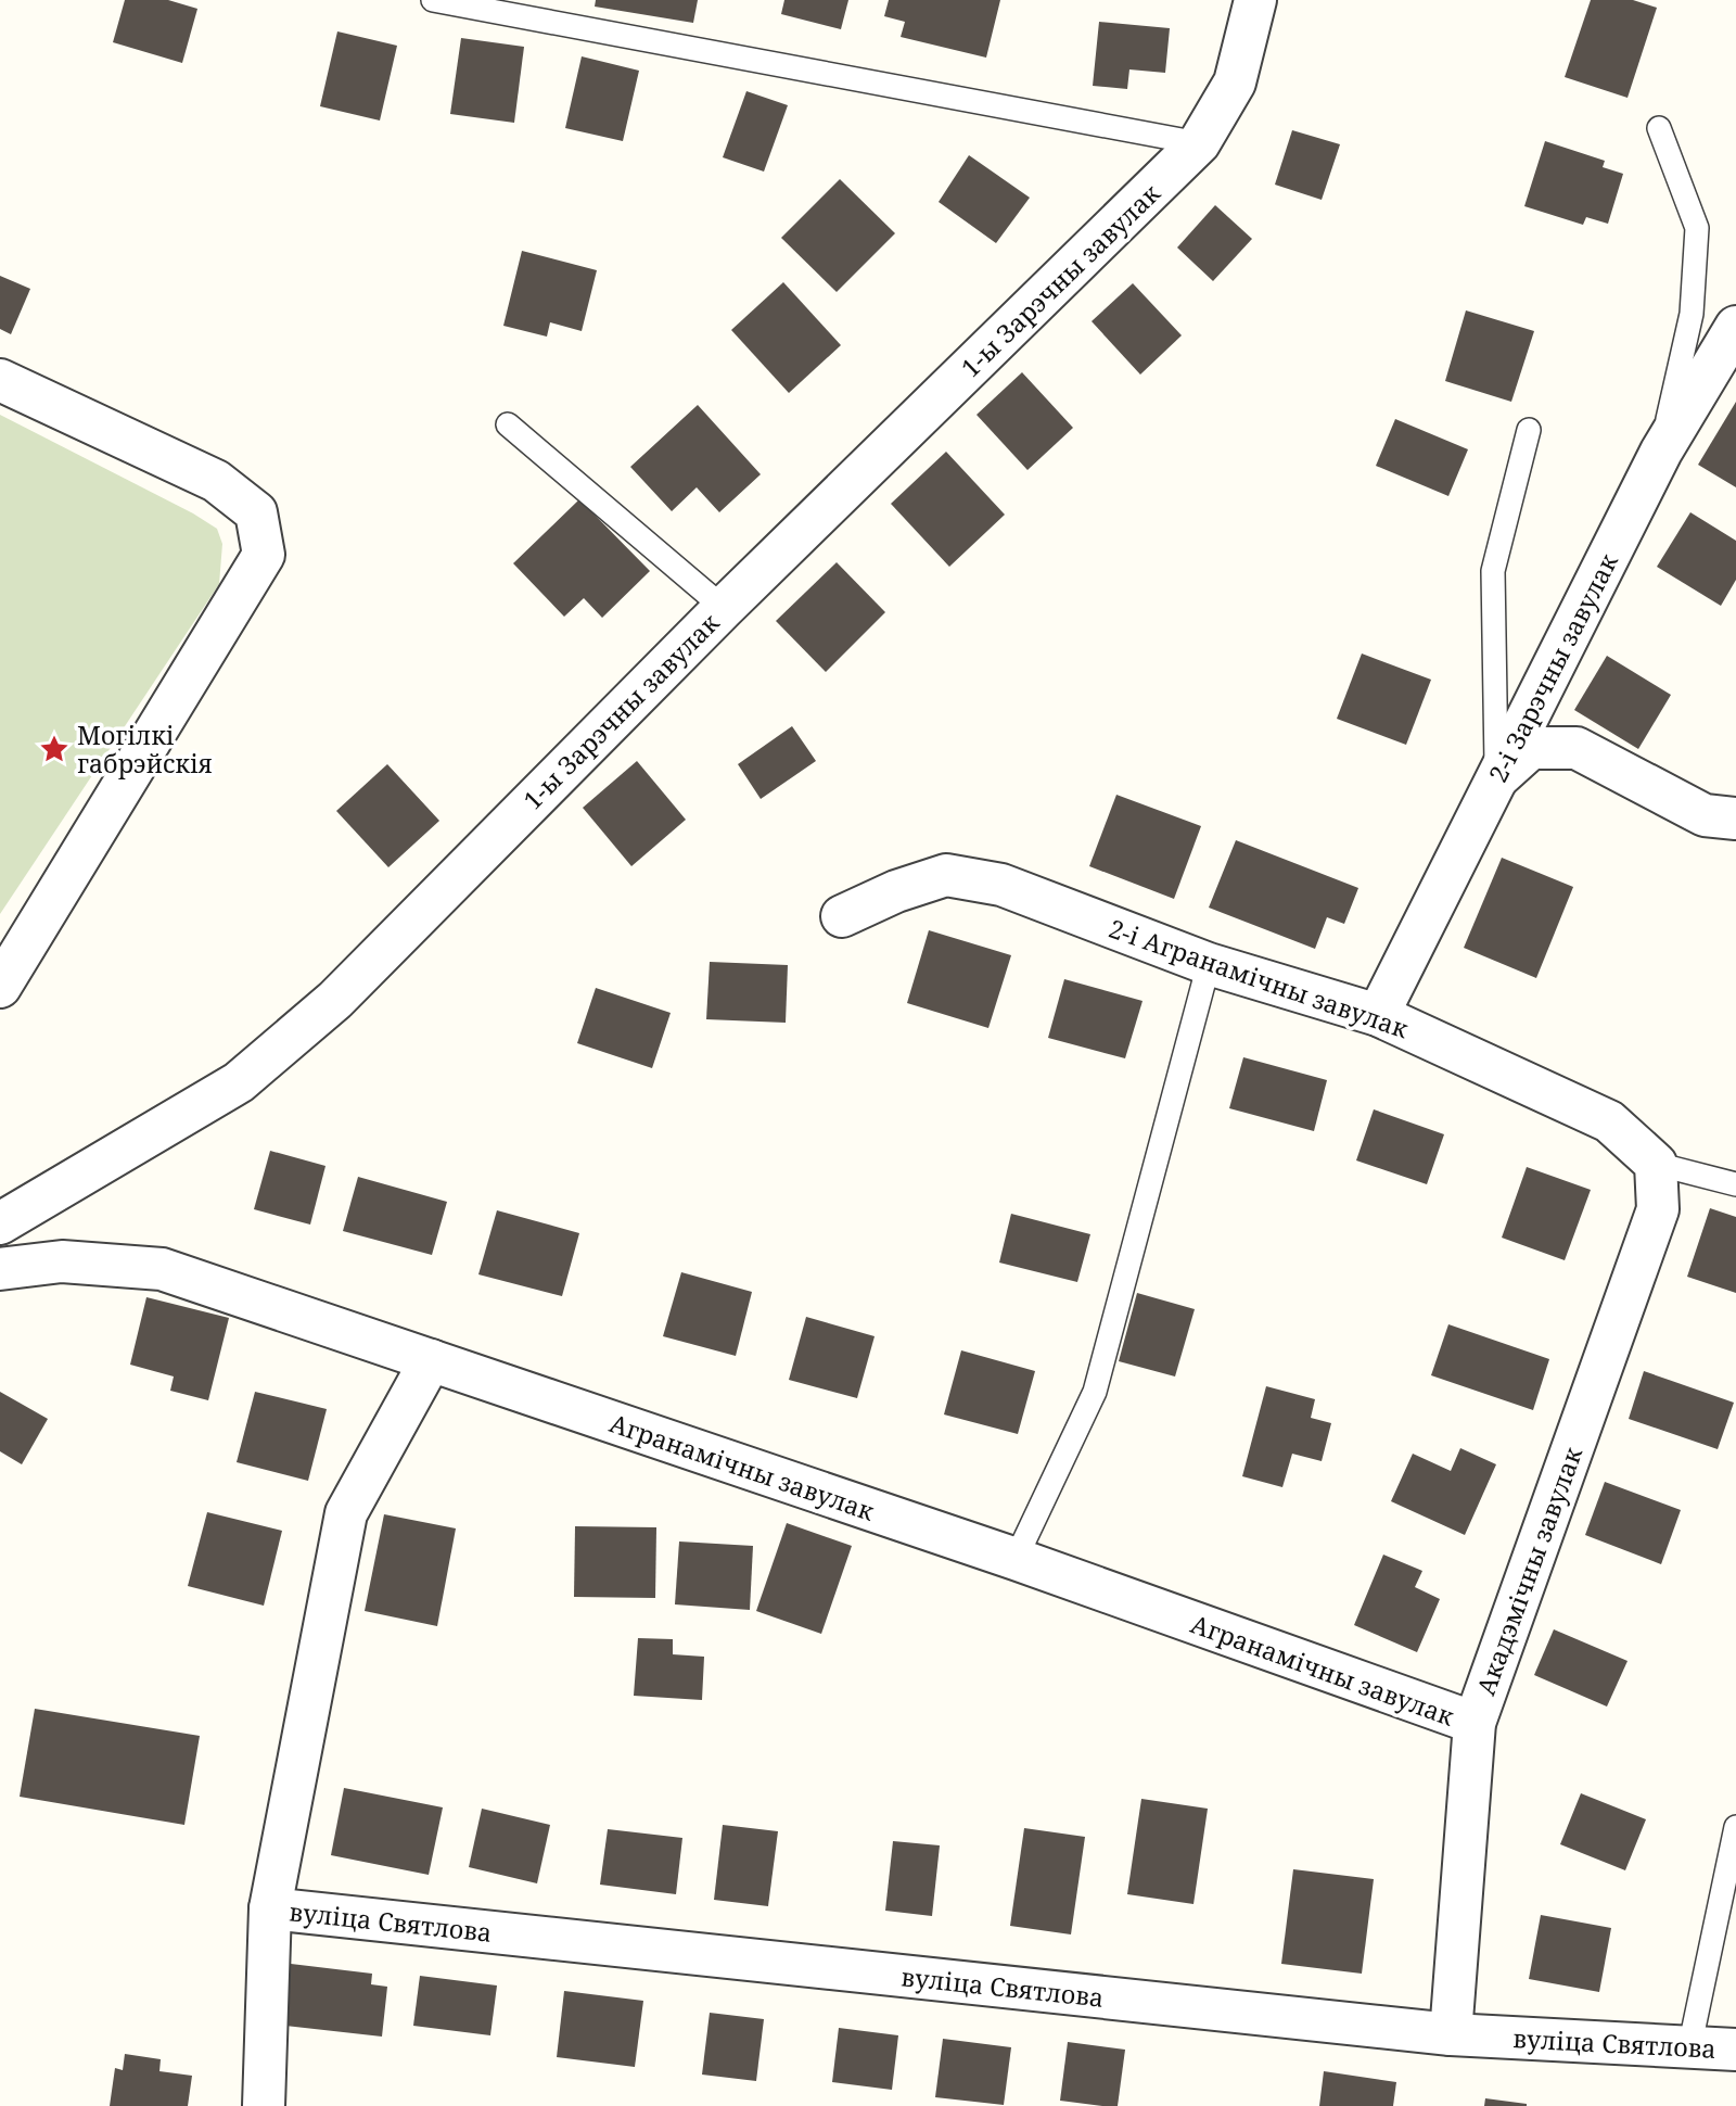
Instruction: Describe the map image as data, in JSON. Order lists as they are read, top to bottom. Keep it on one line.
{"streets":{"street":["1-ы Зарэчны завулак","2-і Зарэчны завулак","2-і Агранамічны завулак","Агранамічны завулак","Акадэмічны завулак","вуліца Святлова"]},"crossings":[["2-і Зарэчны завулак","2-і Агранамічны завулак"],["2-і Агранамічны завулак","Акадэмічны завулак"],["Агранамічны завулак","Акадэмічны завулак"],["Акадэмічны завулак","вуліца Святлова"]],"places":{"place":["Могілкі габрэйскія"]}}
